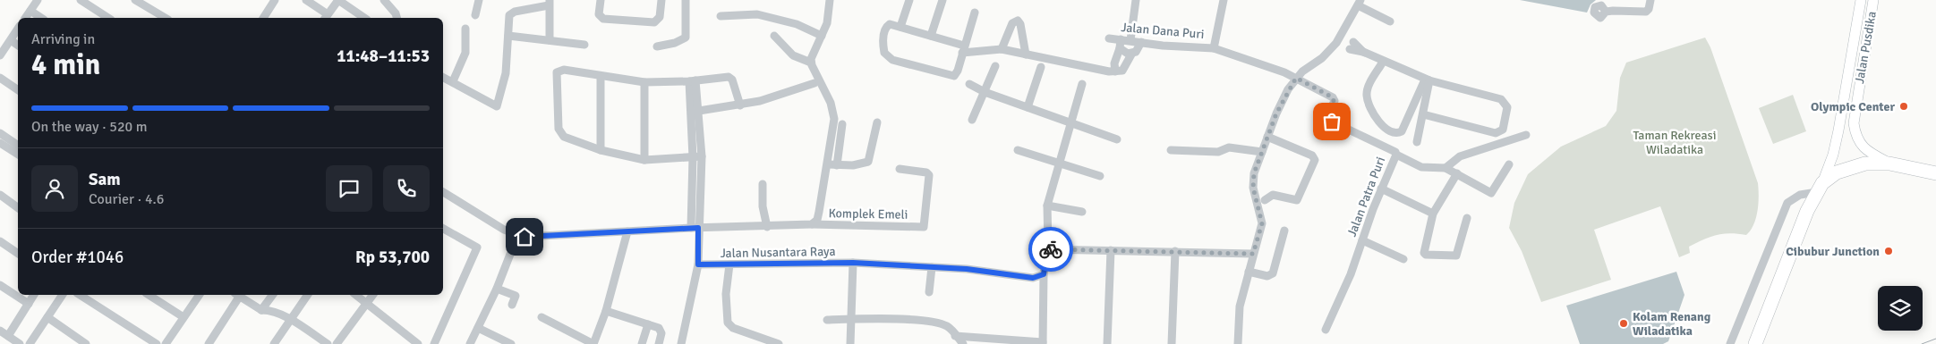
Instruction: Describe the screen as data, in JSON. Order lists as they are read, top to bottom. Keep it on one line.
{"streets":{"highway":["Jalan Pusdika"],"street":["Jalan Dana Puri","Jalan Patra Puri","Komplek Emeli","Jalan Nusantara Raya"]},"crossings":[["Jalan Dana Puri","Jalan Patra Puri"]],"parks":["Taman Rekreasi Wiladatika"],"places":["Olympic Center","Cibubur Junction","Kolam Renang Wiladatika"],"page":{"heading":["4 min","Arriving in","11:48–11:53"],"panel":["Sam","Courier · 4.6","Order #1046","Rp 53,700"],"bar":"On the way · 520 m"}}
